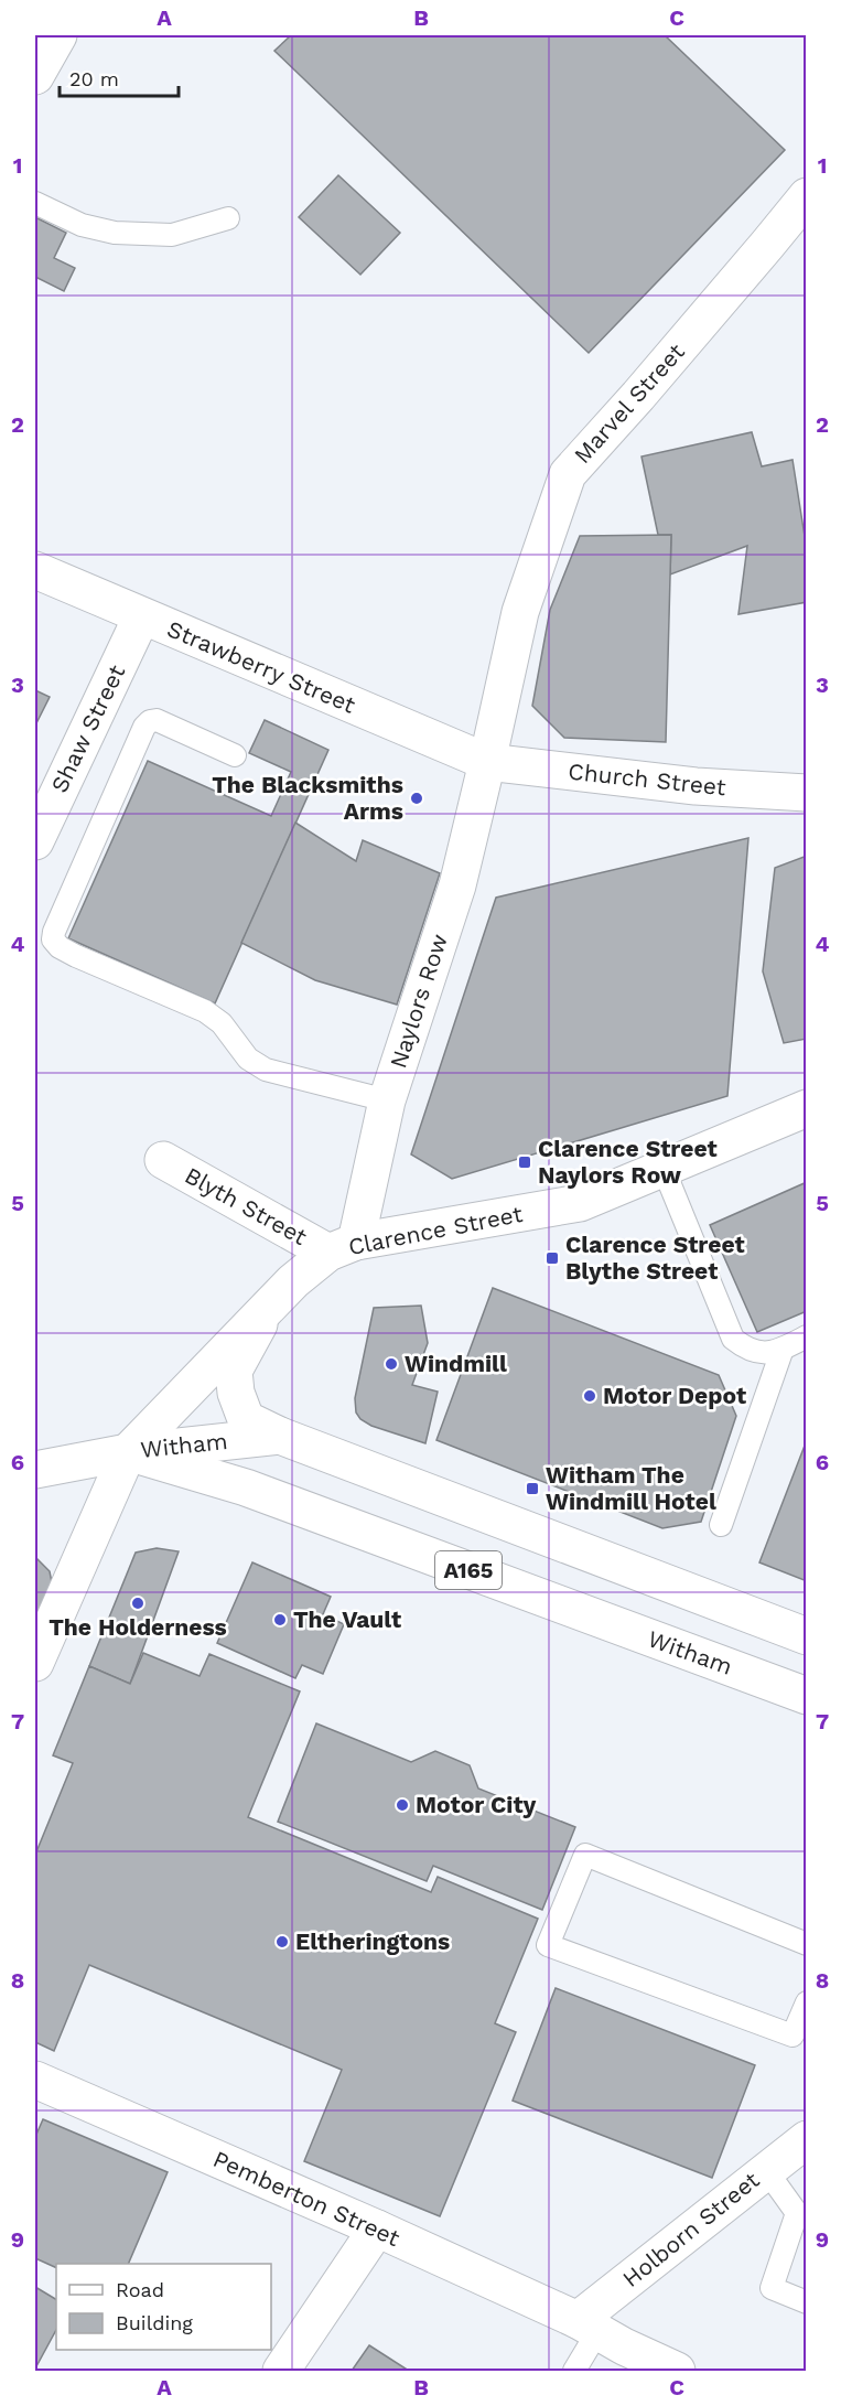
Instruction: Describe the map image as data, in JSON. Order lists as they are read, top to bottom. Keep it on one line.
{"streets":{"main road":["Marvel Street","Strawberry Street","Shaw Street","Church Street","Naylors Row","Blyth Street","Clarence Street","Witham","A165","Pemberton Street","Holborn Street"]},"crossings":[["Marvel Street","Strawberry Street"],["Marvel Street","Church Street"],["Marvel Street","Naylors Row"],["Strawberry Street","Shaw Street"],["Strawberry Street","Church Street"],["Strawberry Street","Naylors Row"],["Church Street","Naylors Row"],["Naylors Row","Blyth Street"],["Naylors Row","Clarence Street"],["Blyth Street","Clarence Street"],["Clarence Street","Witham"],["Clarence Street","A165"],["Witham","A165"],["Pemberton Street","Holborn Street"]],"places":{"other":["The Blacksmiths Arms","Windmill","Motor Depot","The Holderness","The Vault","Motor City","Eltheringtons"],"transit":["Clarence Street Naylors Row","Clarence Street Blythe Street","Witham The Windmill Hotel"]},"legend":["Road","Building"],"scale_bar":"20 m","grid":{"columns":["A","B","C"],"rows":["1","2","3","4","5","6","7","8","9"]}}
